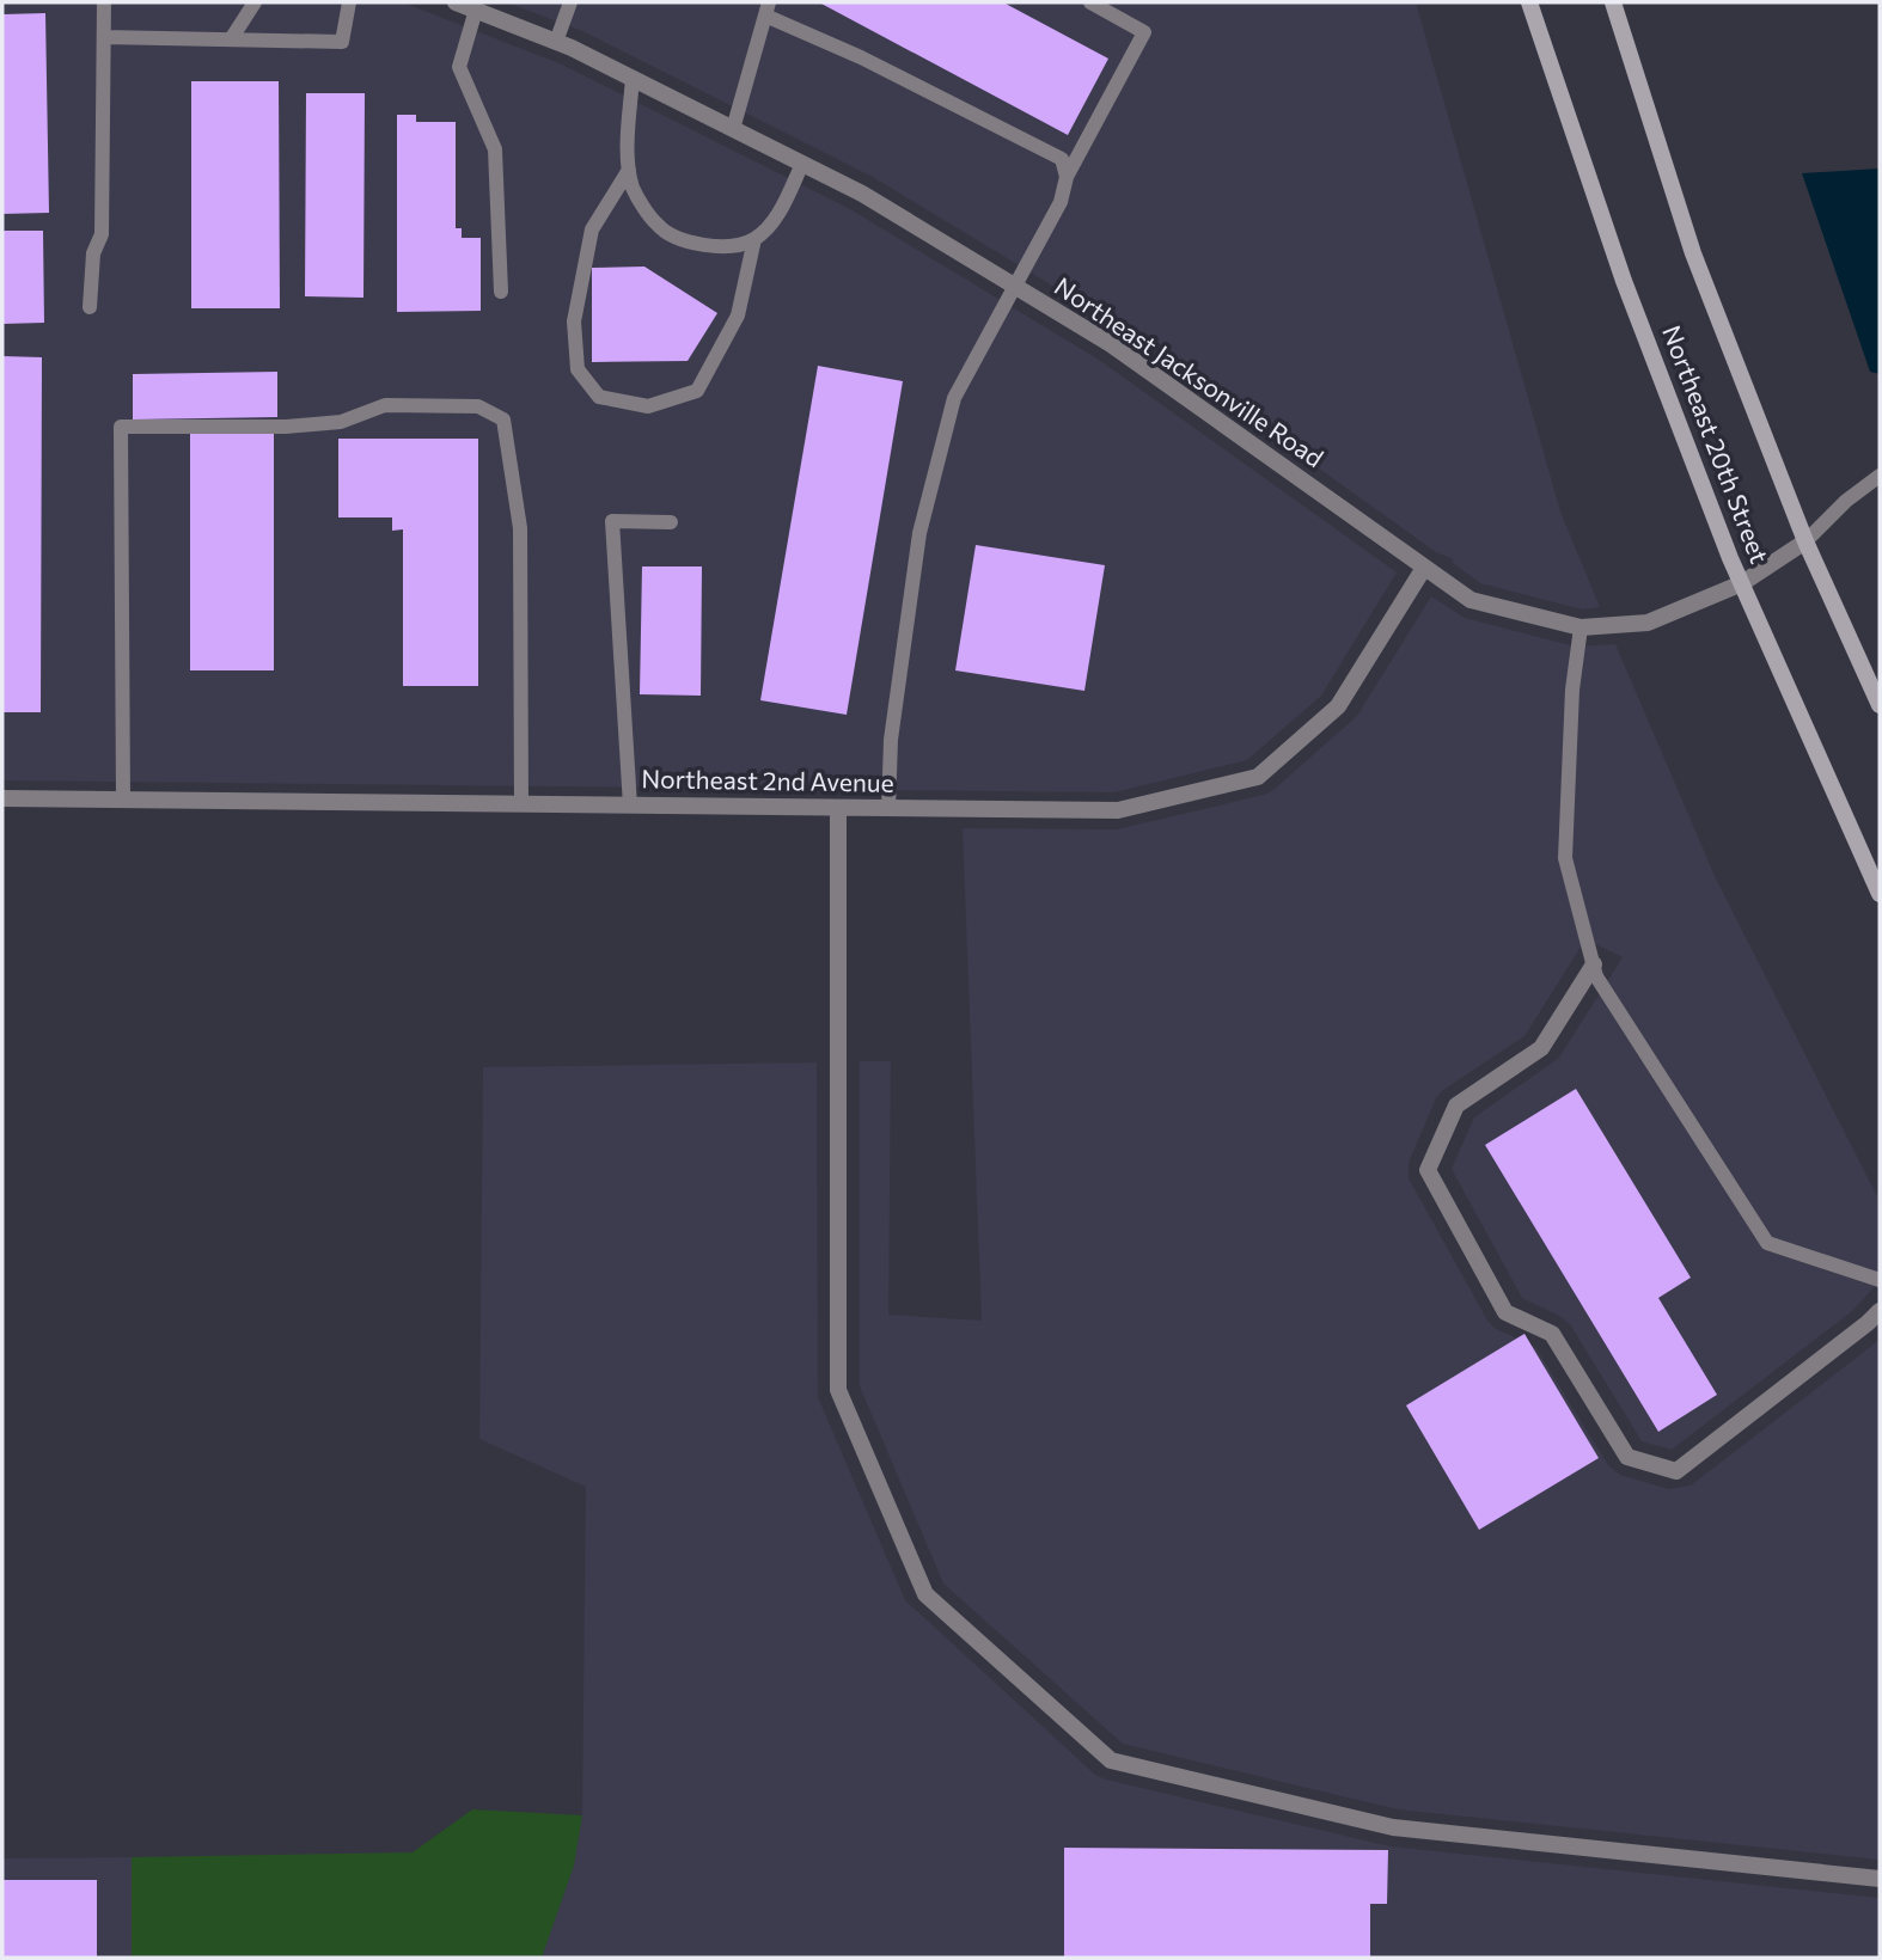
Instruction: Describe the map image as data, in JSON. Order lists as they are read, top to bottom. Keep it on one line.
{"streets":{"main road":["Northeast 20th Street"],"street":["Northeast Jacksonville Road","Northeast 2nd Avenue"]},"crossings":[["Northeast Jacksonville Road","Northeast 20th Street"],["Northeast Jacksonville Road","Northeast 2nd Avenue"]]}
